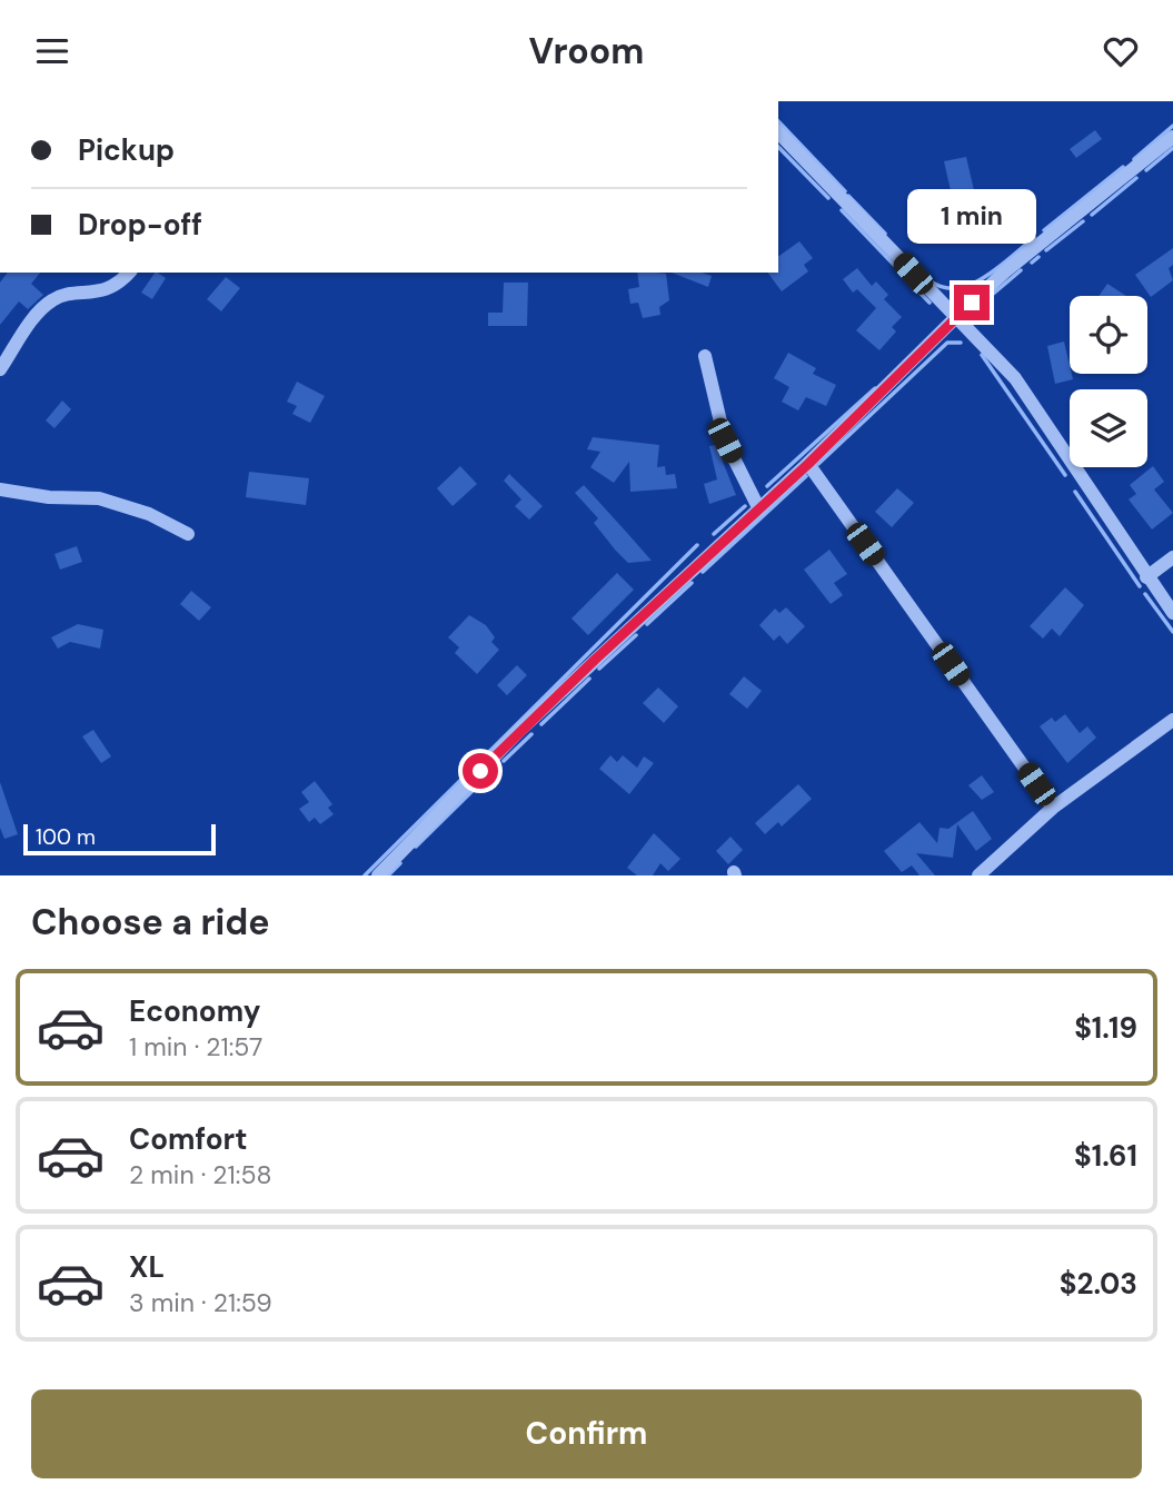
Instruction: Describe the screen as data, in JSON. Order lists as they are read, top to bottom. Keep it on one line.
{"scale_bar":"100 m","page":{"header":"Vroom","banner":["Pickup","Drop-off"],"bubble":"1 min","scale":"100 m","heading":"Choose a ride","list":[{"name":"Economy","note":"1 min · 21:57","value":"$1.19"},{"name":"Comfort","note":"2 min · 21:58","value":"$1.61"},{"name":"XL","note":"3 min · 21:59","value":"$2.03"}],"buttons":"Confirm"}}
